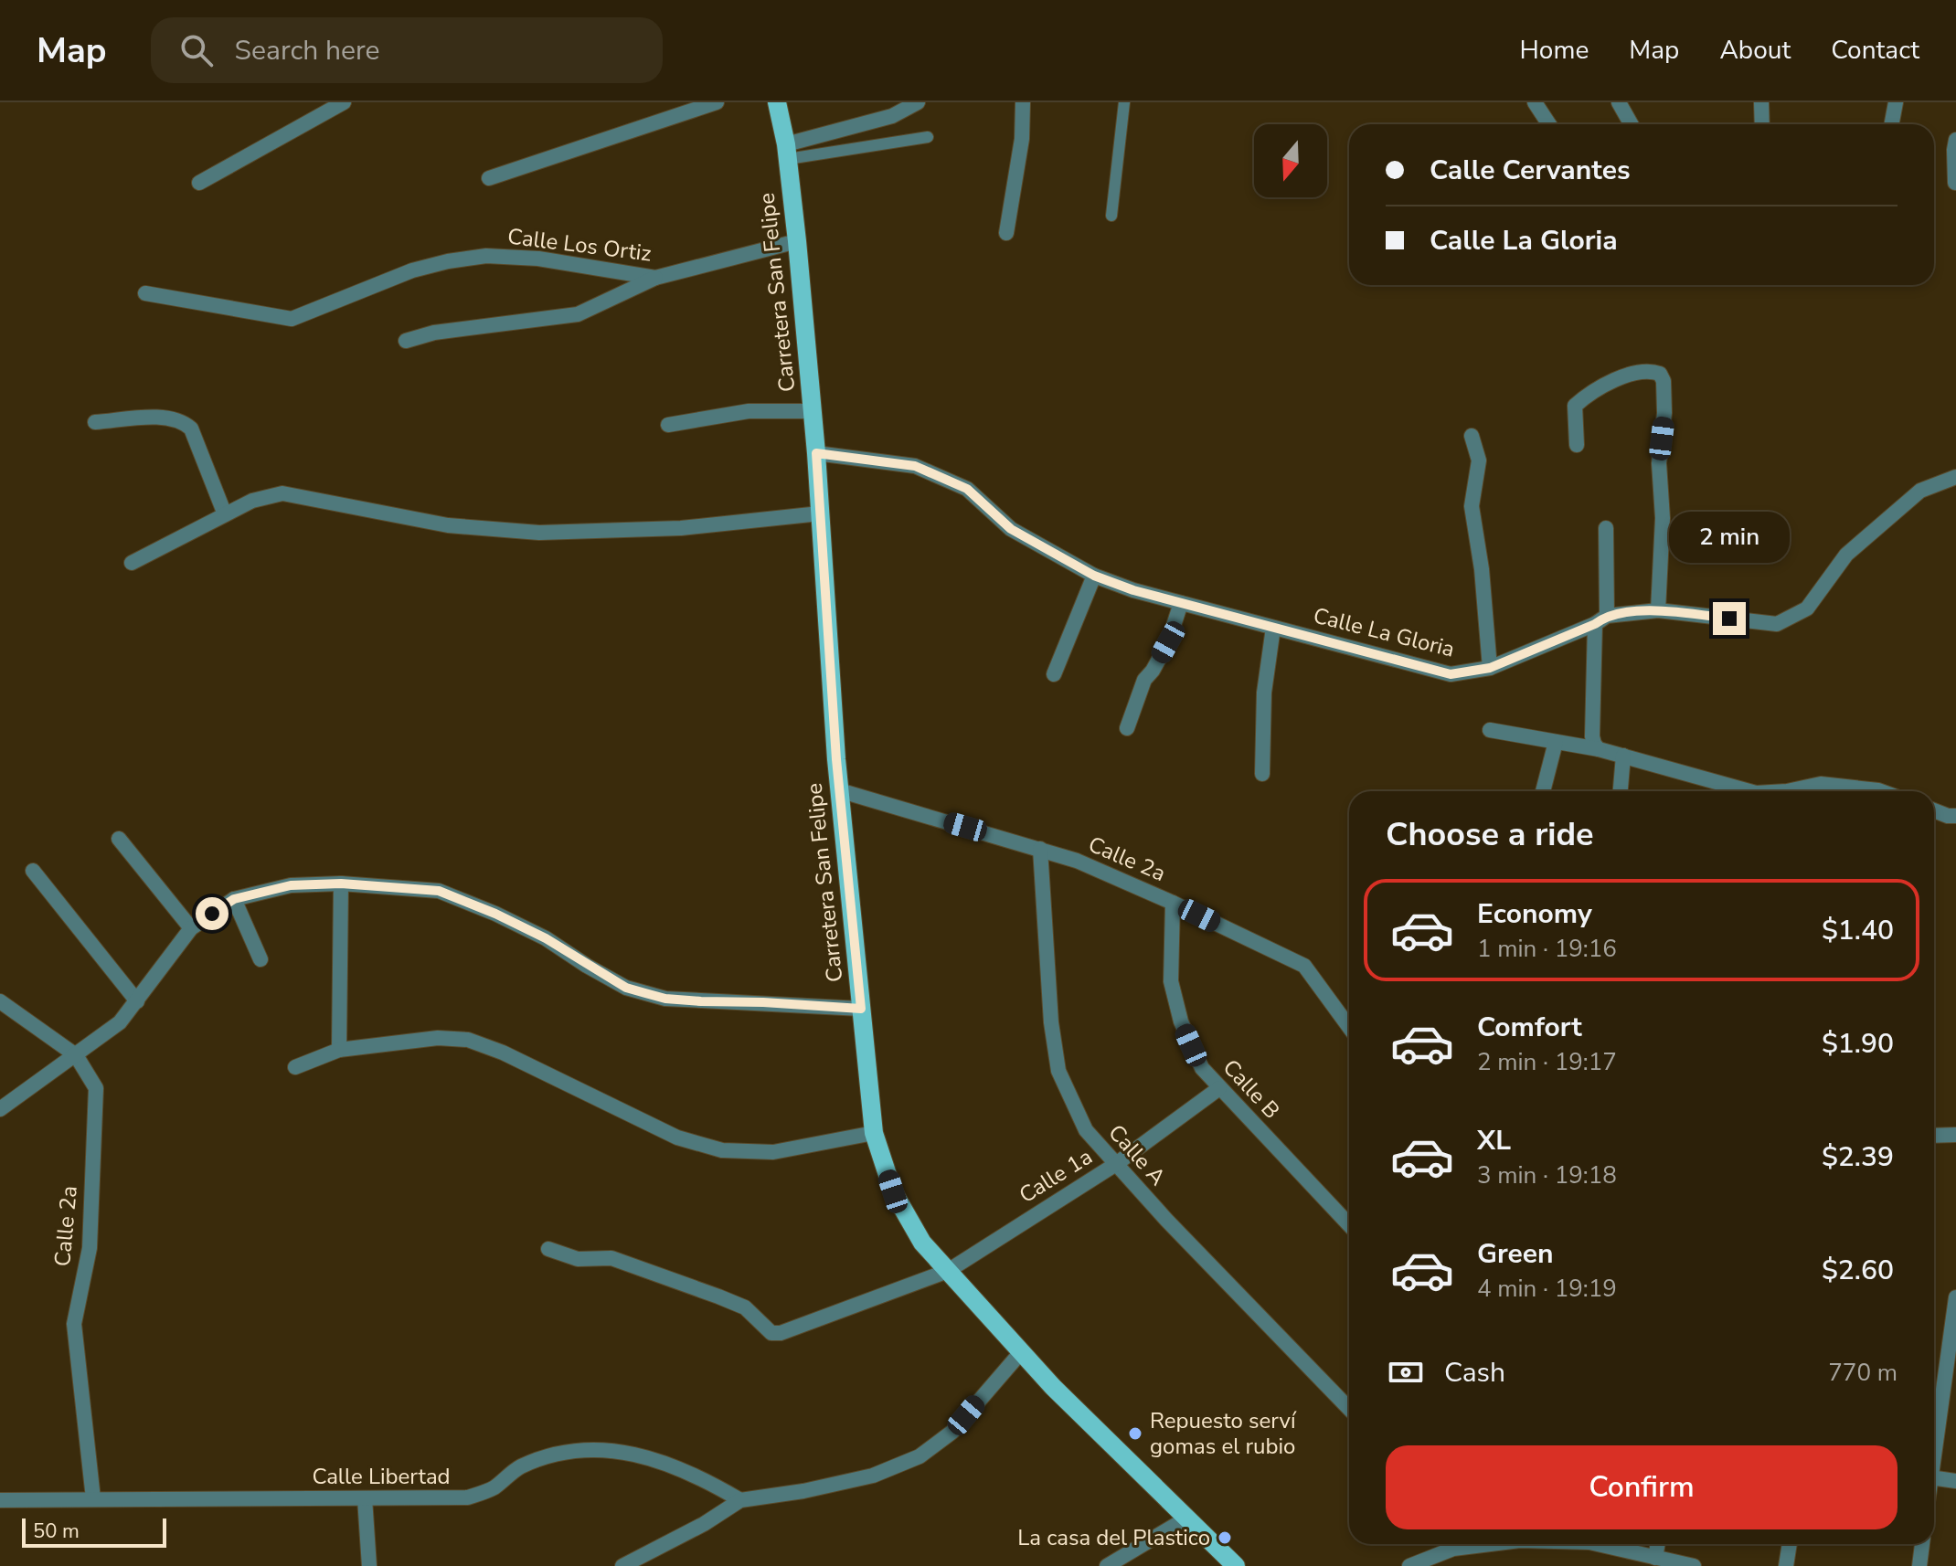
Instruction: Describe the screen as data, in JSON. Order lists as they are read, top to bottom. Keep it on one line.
{"streets":{"main road":["Carretera San Felipe"],"street":["Calle Los Ortiz","Calle La Gloria","Calle 2a","Calle B","Calle A","Calle 1a","Calle Libertad"]},"crossings":[["Calle Los Ortiz","Carretera San Felipe"],["Carretera San Felipe","Calle La Gloria"],["Carretera San Felipe","Calle 2a"],["Carretera San Felipe","Calle 1a"],["Calle 2a","Calle B"],["Calle 2a","Calle A"],["Calle 2a","Calle Libertad"],["Calle B","Calle 1a"],["Calle A","Calle 1a"]],"places":["Repuesto serví gomas el rubio","La casa del Plastico"],"scale_bar":"50 m","north":"bottom","page":{"header":"Map","search":"Search here","nav":["Home","Map","About","Contact"],"banner":["Calle Cervantes","Calle La Gloria"],"bubble":"2 min","heading":"Choose a ride","list":[{"name":"Economy","note":"1 min · 19:16","value":"$1.40"},{"name":"Comfort","note":"2 min · 19:17","value":"$1.90"},{"name":"XL","note":"3 min · 19:18","value":"$2.39"},{"name":"Green","note":"4 min · 19:19","value":"$2.60"}],"pay":["Cash","770 m"],"buttons":"Confirm","scale":"50 m"}}
